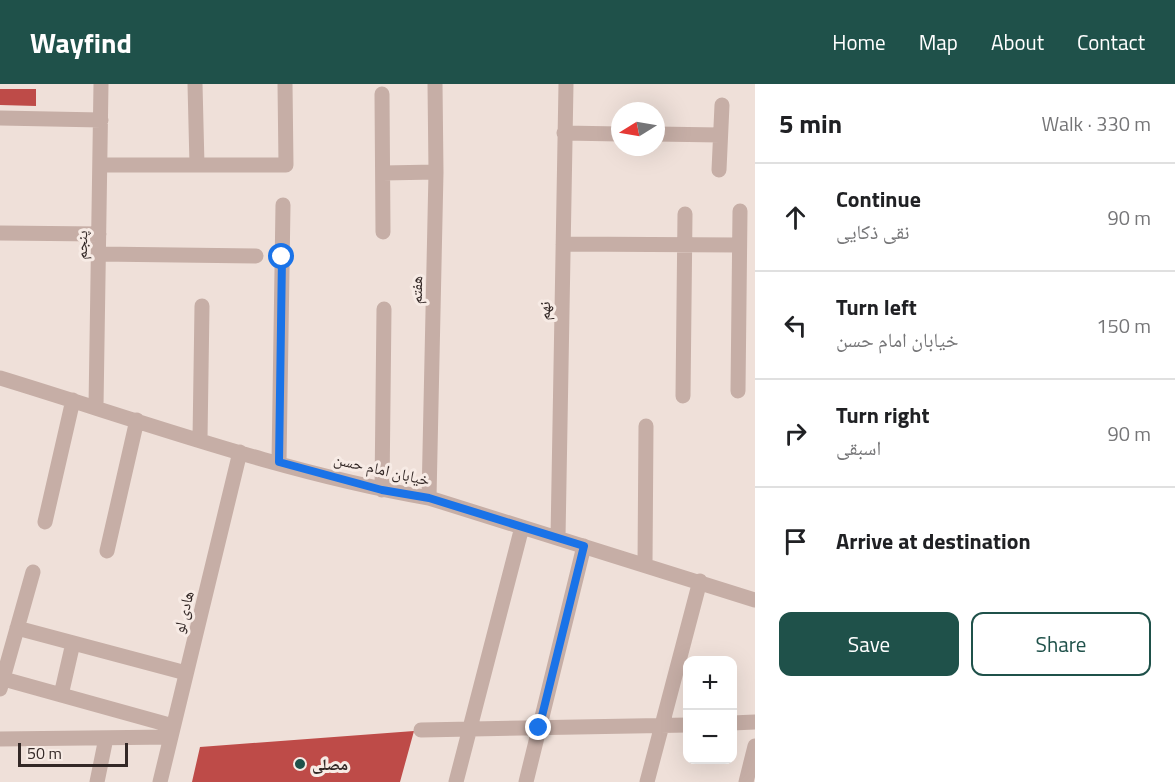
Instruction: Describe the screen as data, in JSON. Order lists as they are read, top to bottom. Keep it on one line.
{"streets":{"street":["پنجم","هفتم","نهم","خیابان امام حسن","هادی لو"]},"crossings":[["پنجم","خیابان امام حسن"],["هفتم","خیابان امام حسن"],["نهم","خیابان امام حسن"],["خیابان امام حسن","هادی لو"]],"places":["مصلی"],"scale_bar":"50 m","north":"left","page":{"header":"Wayfind","nav":["Home","Map","About","Contact"],"heading":["5 min","Walk · 330 m"],"list":[["Continue","نقی ذکایی","90 m"],["Turn left","خیابان امام حسن","150 m"],["Turn right","اسبقی","90 m"],"Arrive at destination"],"buttons":["Save","Share"],"map_buttons":["+","−"],"scale":"50 m"}}
